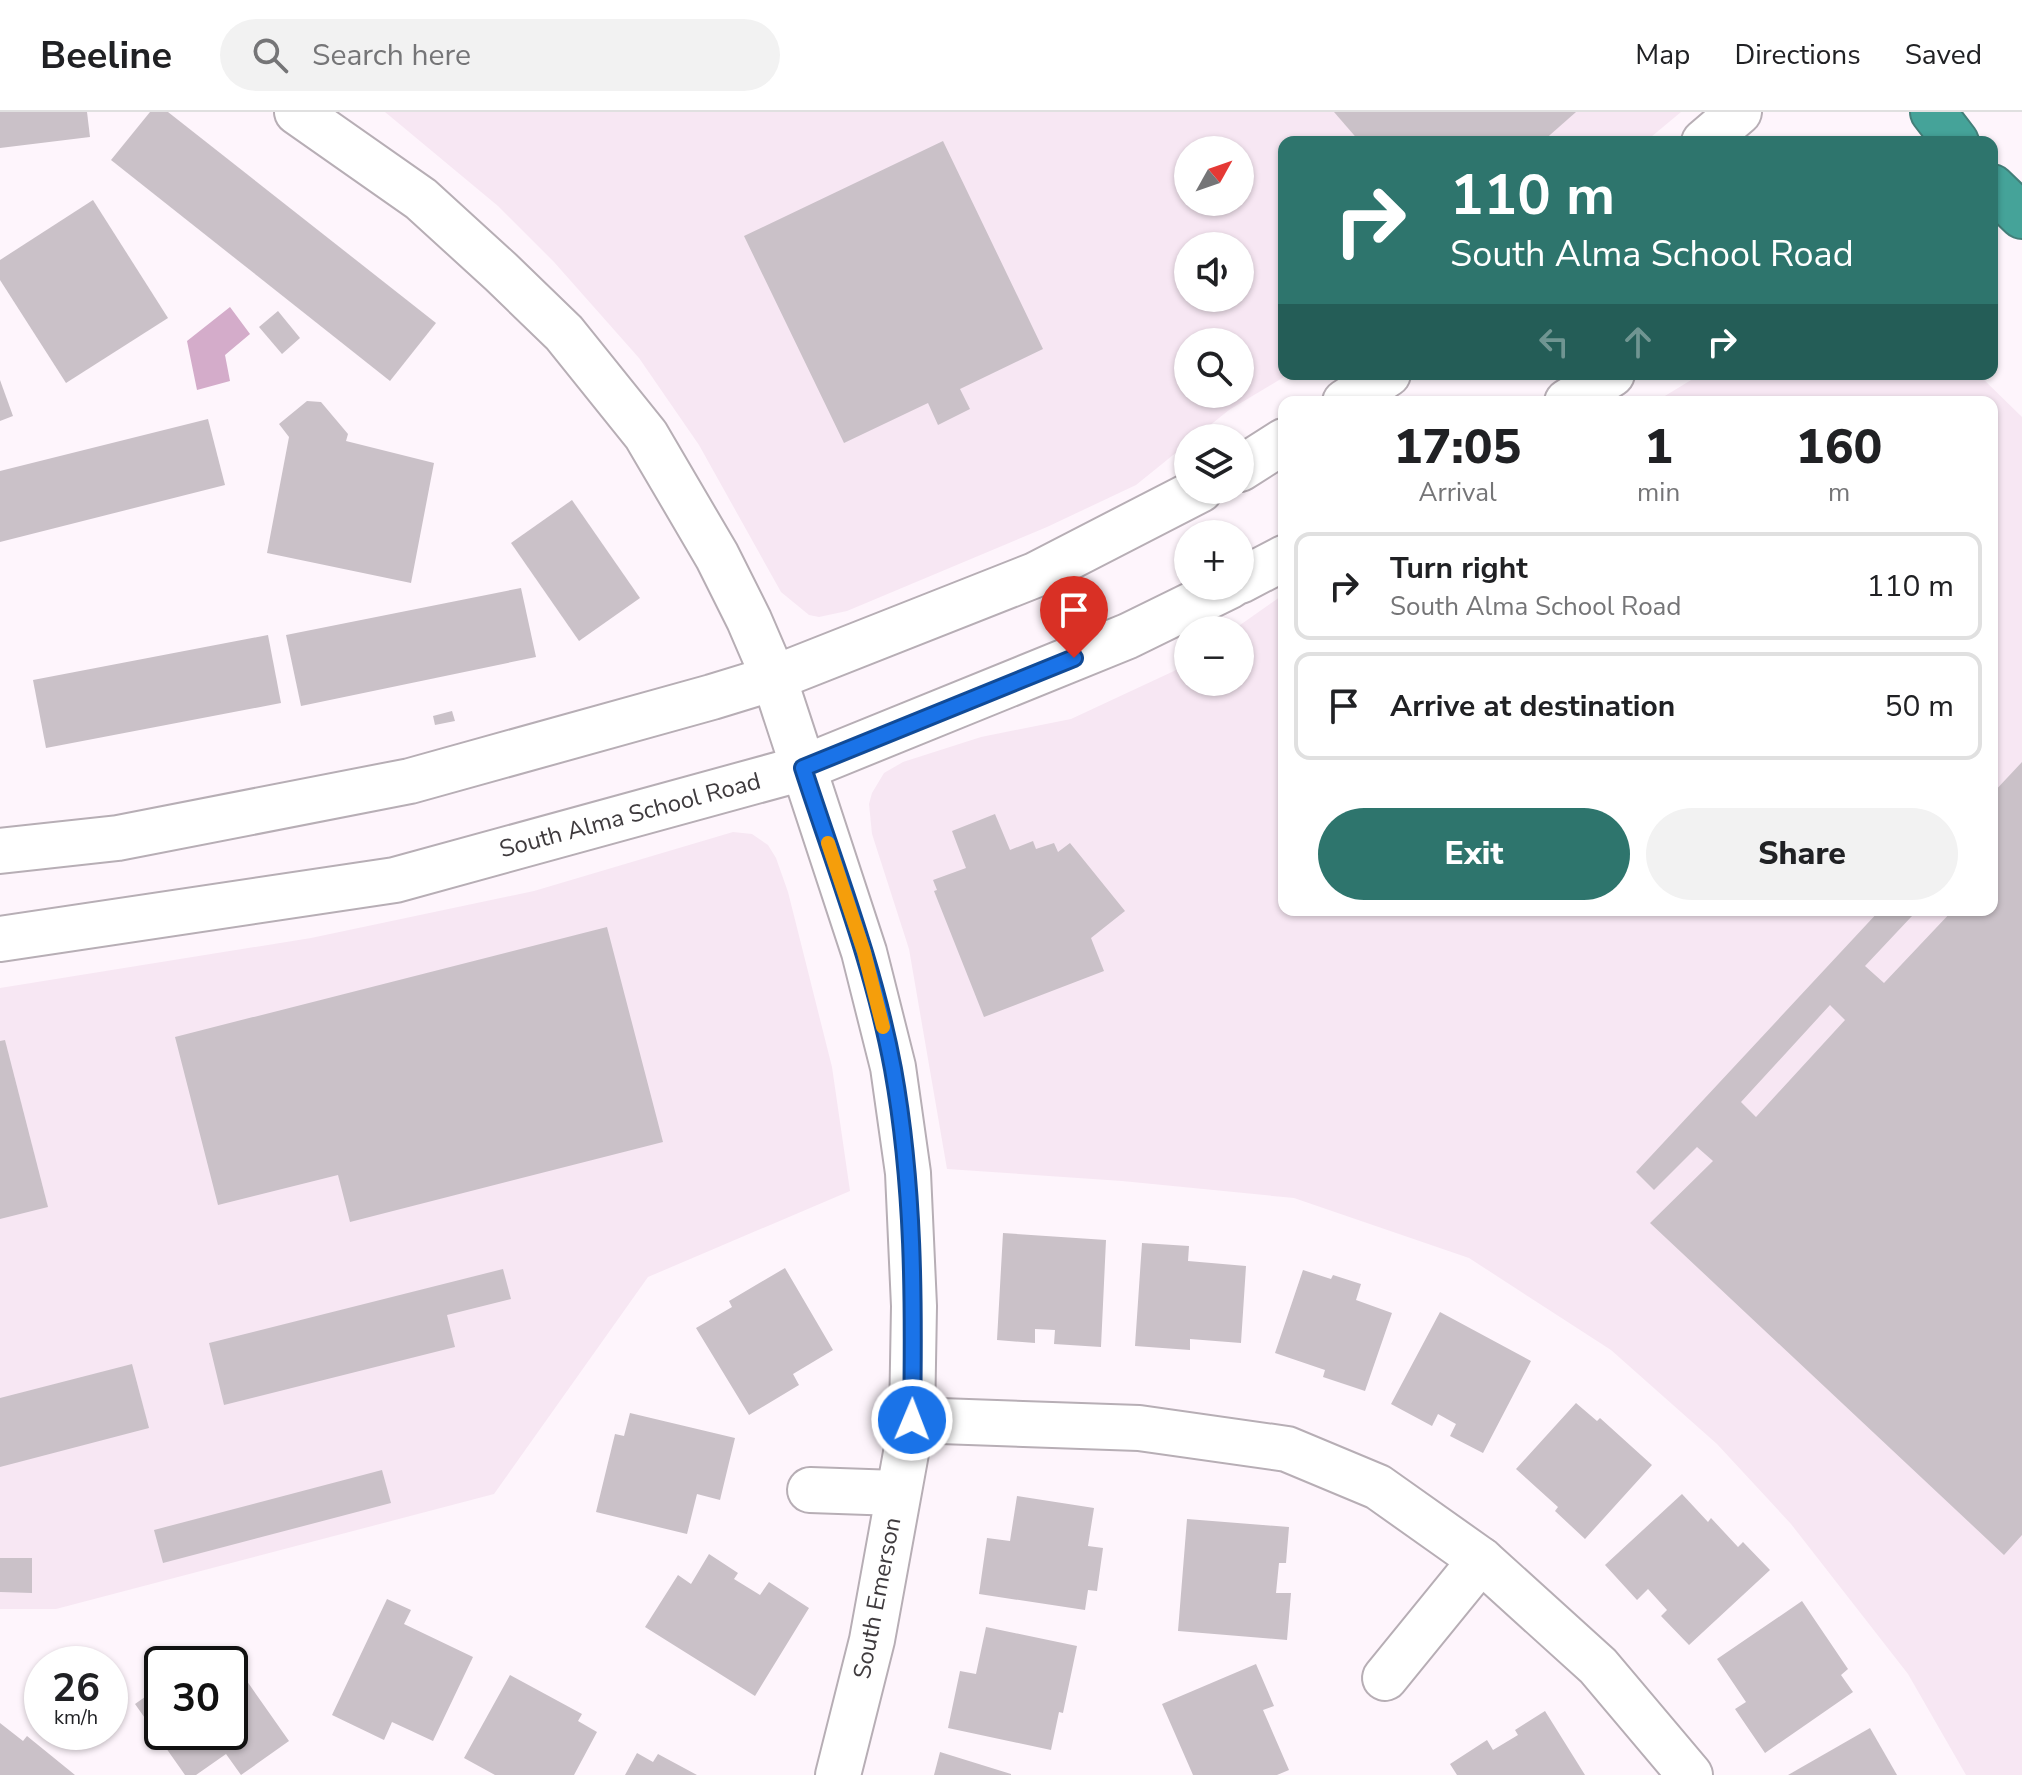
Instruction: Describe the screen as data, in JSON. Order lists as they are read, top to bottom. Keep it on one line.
{"streets":{"street":["South Alma School Road","South Emerson"]},"crossings":[["South Alma School Road","South Emerson"]],"north":"top right","page":{"header":"Beeline","search":"Search here","nav":["Map","Directions","Saved"],"map_buttons":["+","−"],"turn":["110 m","South Alma School Road"],"eta":["17:05","Arrival","1","min","160","m"],"list":[{"name":"Turn right","note":"South Alma School Road","value":"110 m"},{"name":"Arrive at destination","value":"50 m"}],"buttons":["Exit","Share"],"speed":"26 km/h","limit":"30"}}
